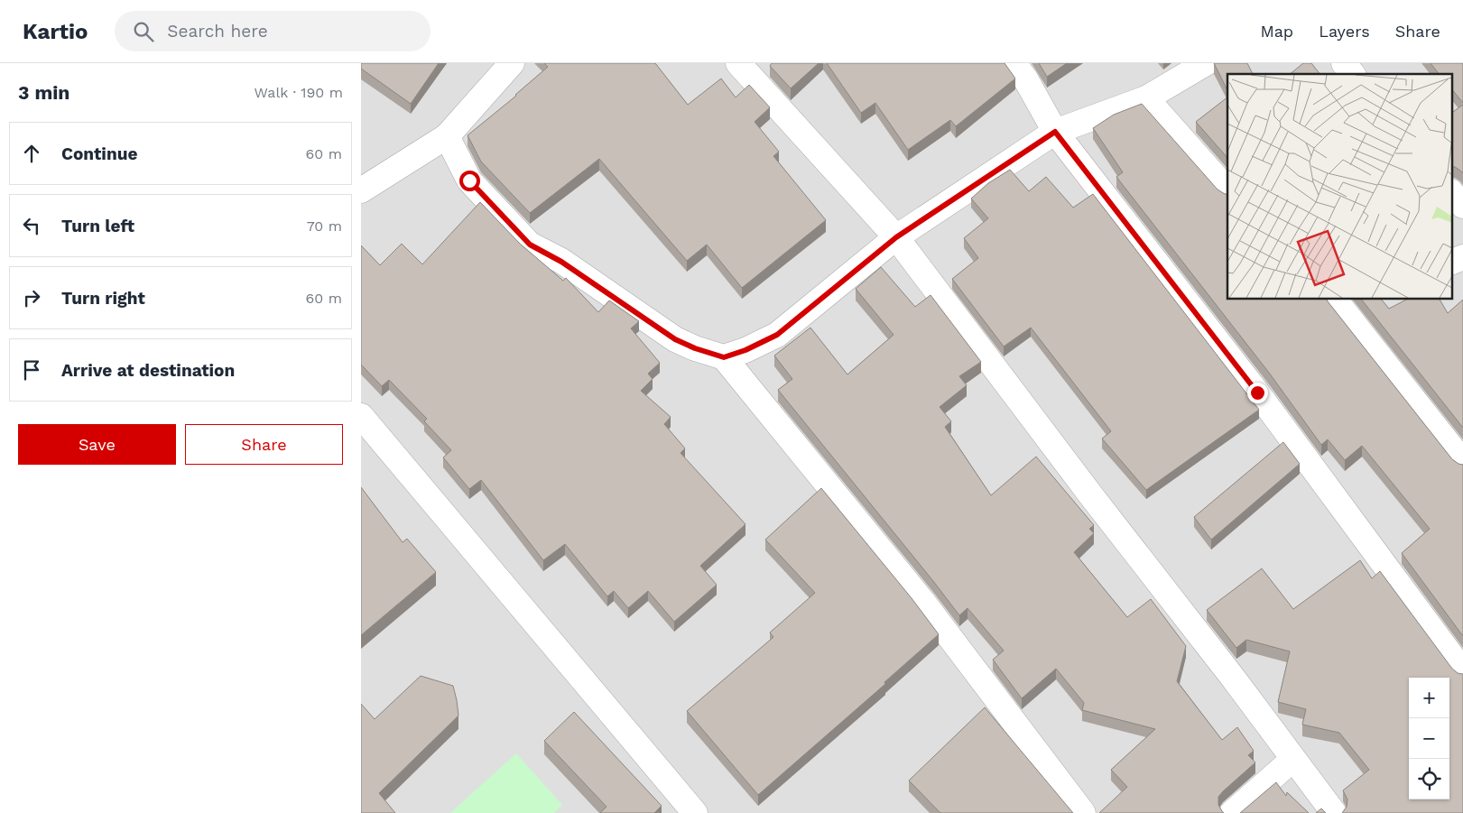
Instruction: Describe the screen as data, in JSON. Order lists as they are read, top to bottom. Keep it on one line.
{"page":{"header":"Kartio","search":"Search here","nav":["Map","Layers","Share"],"heading":["3 min","Walk · 190 m"],"list":[["Continue","60 m"],["Turn left","70 m"],["Turn right","60 m"],"Arrive at destination"],"buttons":["Save","Share"],"map_buttons":["+","−"]}}
